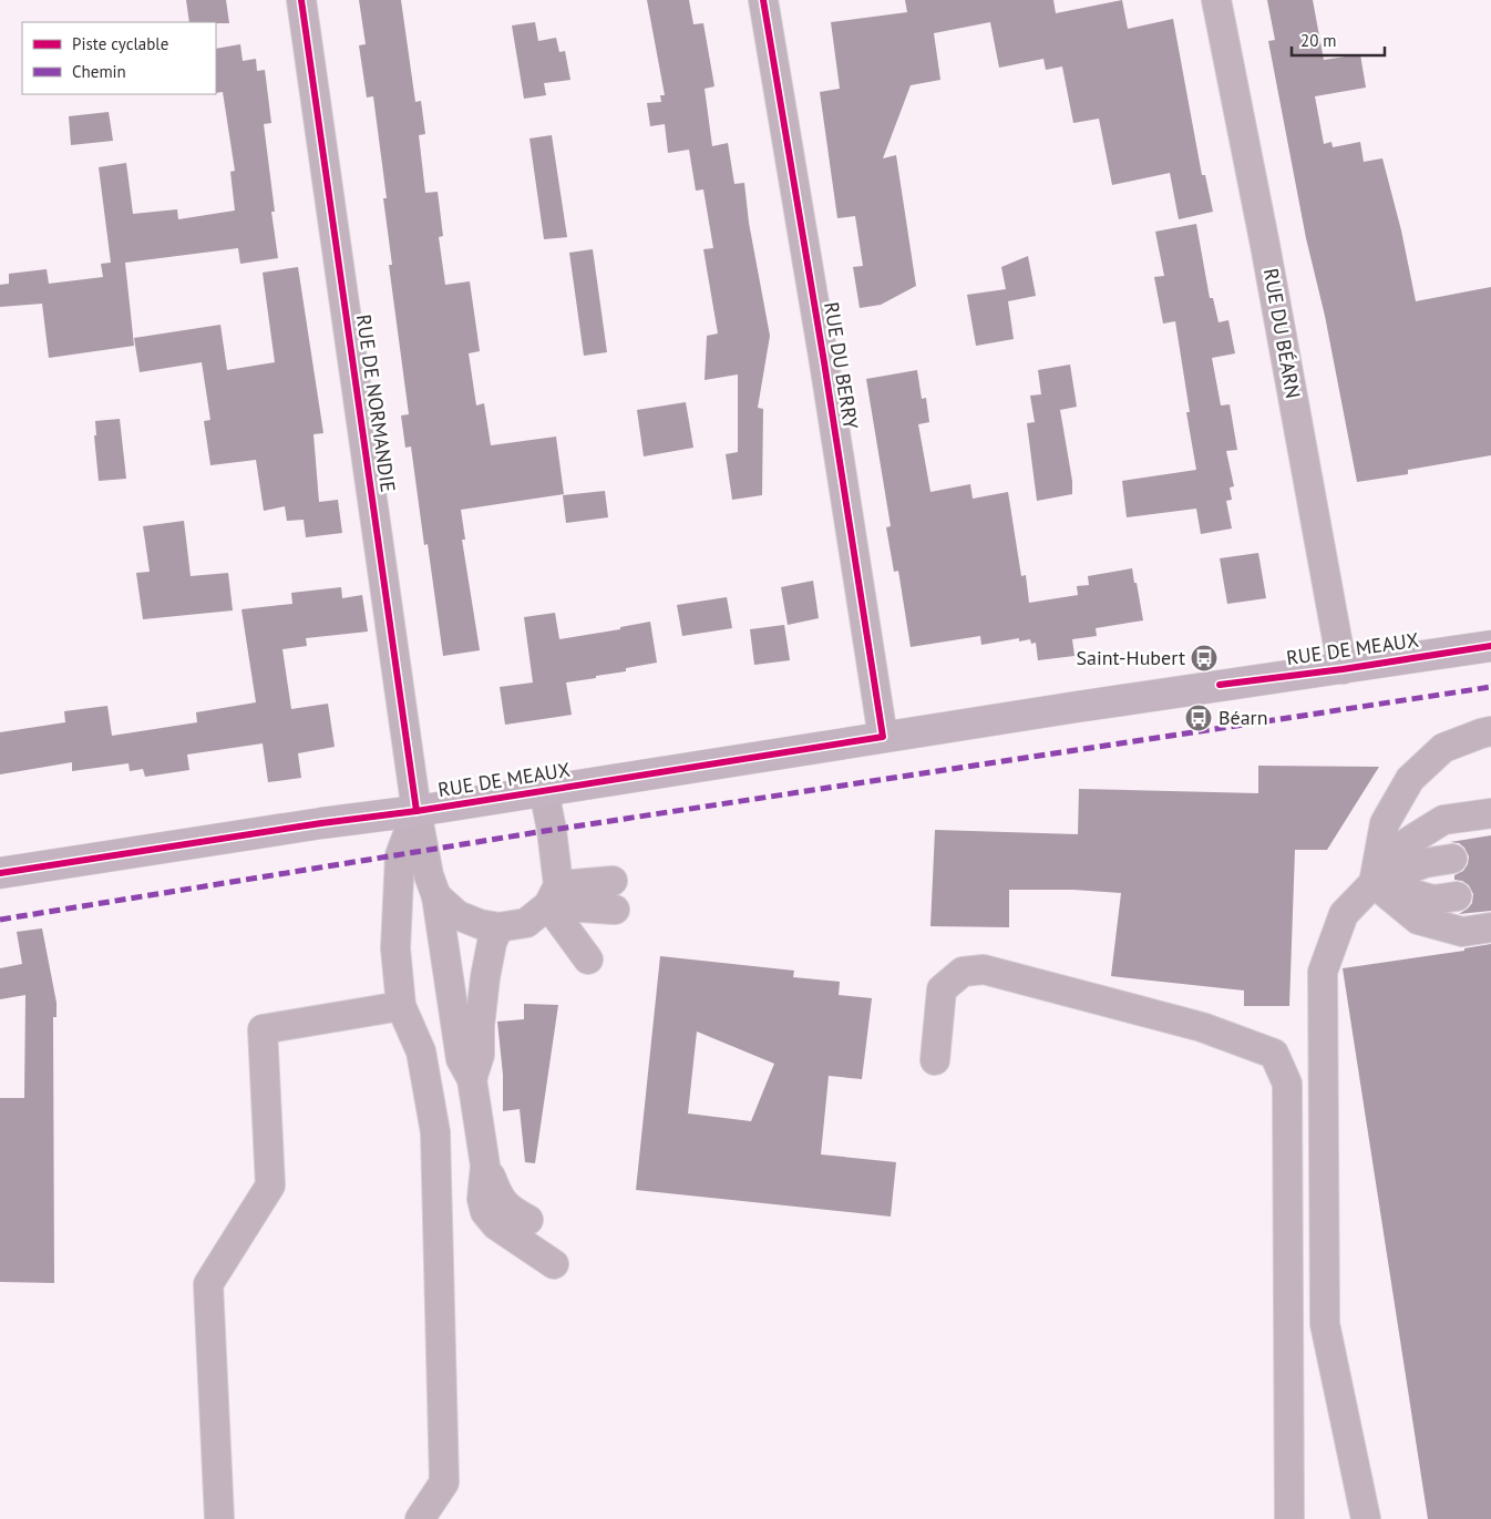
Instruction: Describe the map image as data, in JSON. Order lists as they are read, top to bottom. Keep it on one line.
{"streets":{"main road":["RUE DE MEAUX"],"street":["RUE DU BÉARN","RUE DU BERRY","RUE DE NORMANDIE"]},"crossings":[["RUE DU BÉARN","RUE DE MEAUX"],["RUE DU BERRY","RUE DE MEAUX"],["RUE DE NORMANDIE","RUE DE MEAUX"]],"places":{"bus stop":["Saint-Hubert","Béarn"]},"legend":["Piste cyclable","Chemin"],"scale_bar":"20 m"}
